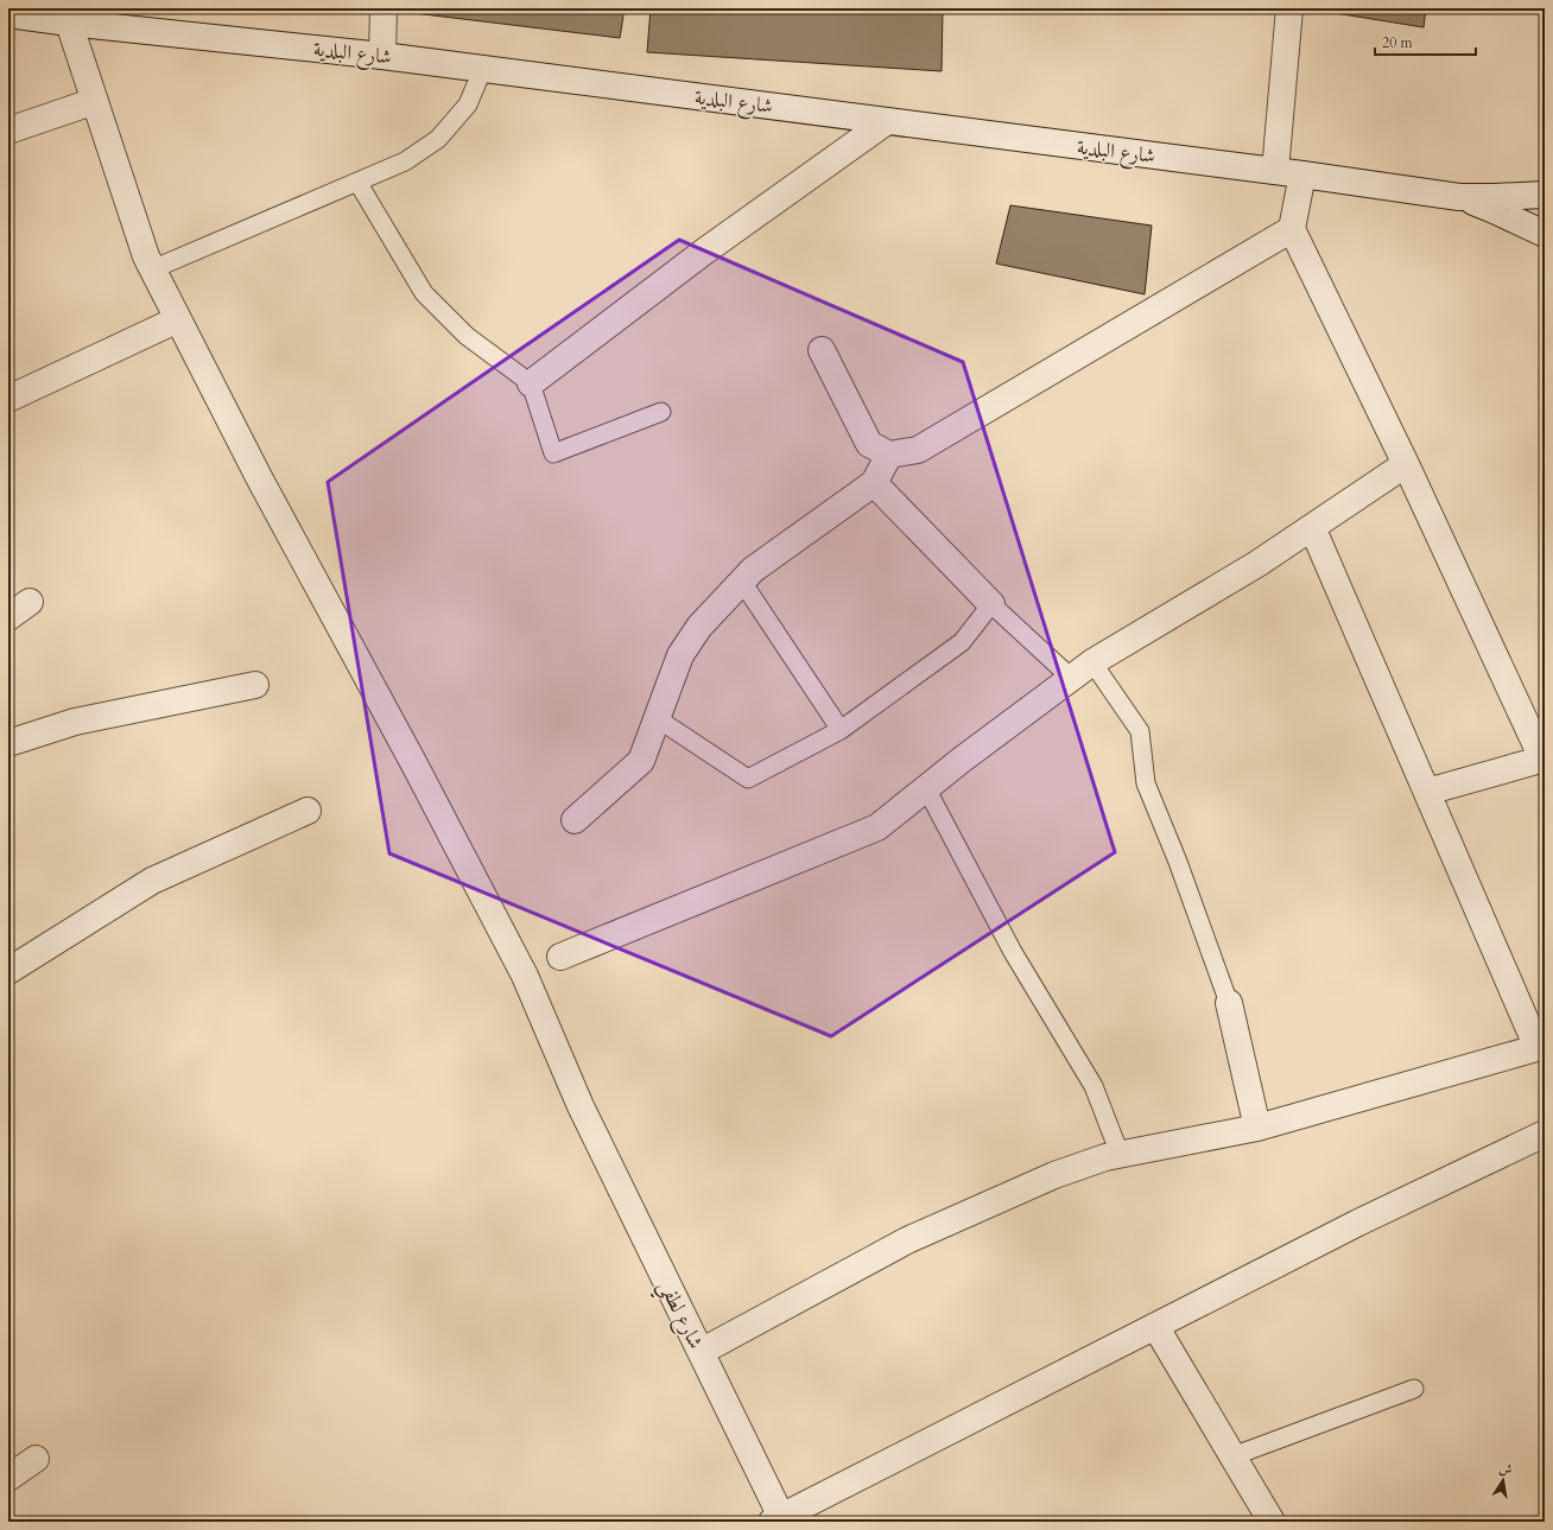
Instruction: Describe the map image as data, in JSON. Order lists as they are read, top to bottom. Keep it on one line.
{"streets":{"street":["شارع البلدية","شارع لطفي"]},"crossings":[["شارع البلدية","شارع لطفي"]],"scale_bar":"20 m","north":"top"}
